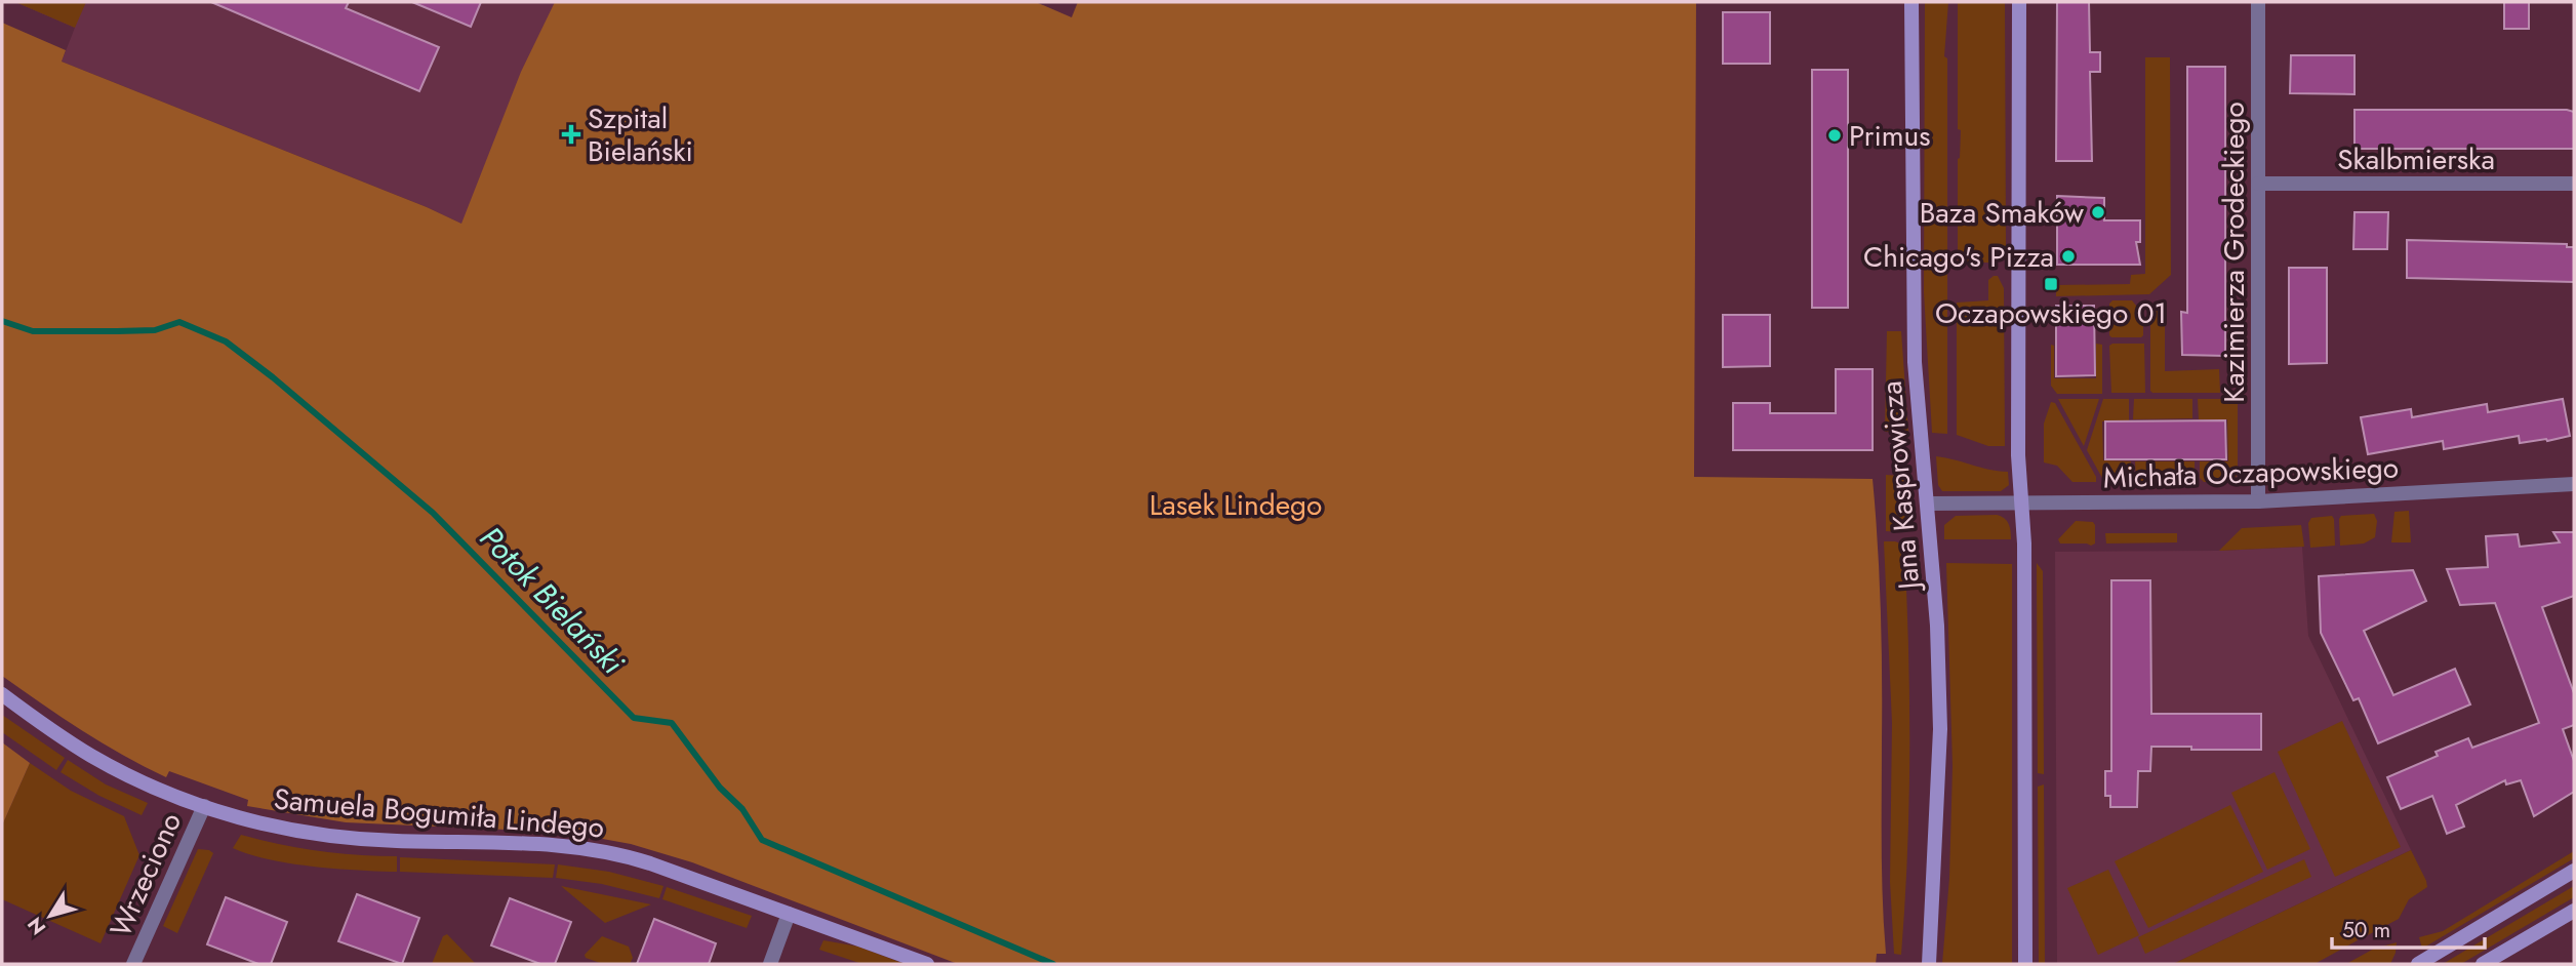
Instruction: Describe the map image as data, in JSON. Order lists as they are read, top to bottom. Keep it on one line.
{"streets":{"street":["Skalbmierska","Kazimierza Grodeckiego","Michała Oczapowskiego","Jana Kasprowicza","Samuela Bogumiła Lindego","Wrzeciono"]},"crossings":[["Skalbmierska","Kazimierza Grodeckiego"],["Kazimierza Grodeckiego","Michała Oczapowskiego"],["Michała Oczapowskiego","Jana Kasprowicza"],["Samuela Bogumiła Lindego","Wrzeciono"]],"water":["Potok Bielański"],"parks":["Lasek Lindego"],"places":{"health":["Szpital Bielański"],"other":["Primus","Baza Smaków","Chicago's Pizza"],"transit":["Oczapowskiego 01"]},"scale_bar":"50 m","north":"bottom left"}
